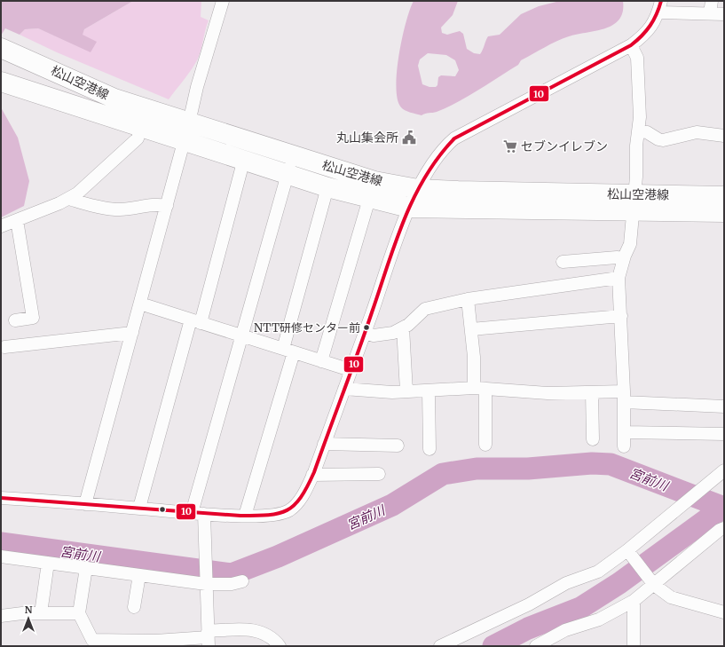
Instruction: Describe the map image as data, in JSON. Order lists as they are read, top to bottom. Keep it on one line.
{"streets":{"main road":["松山空港線"]},"water":["宮前川"],"places":{"public building":["丸山集会所"],"supermarket":["セブンイレブン"],"other":["NTT研修センター前"]},"lines":["transit line 10"],"north":"top"}
